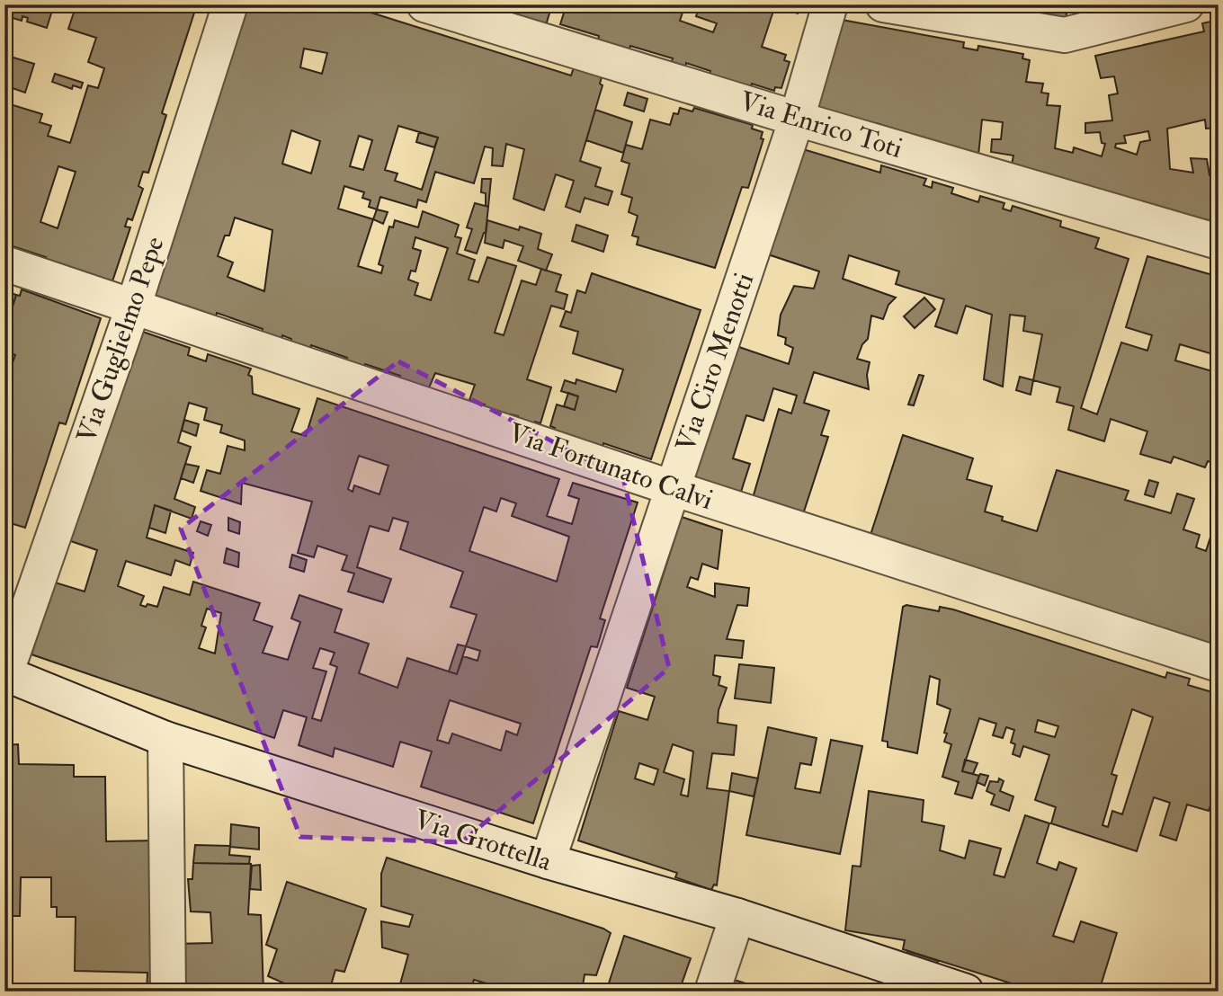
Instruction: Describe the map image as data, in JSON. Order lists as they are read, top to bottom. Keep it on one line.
{"streets":{"street":["Via Enrico Toti","Via Guglielmo Pepe","Via Ciro Menotti","Via Fortunato Calvi","Via Grottella"]},"crossings":[["Via Enrico Toti","Via Ciro Menotti"],["Via Guglielmo Pepe","Via Fortunato Calvi"],["Via Guglielmo Pepe","Via Grottella"],["Via Ciro Menotti","Via Fortunato Calvi"],["Via Ciro Menotti","Via Grottella"]]}
